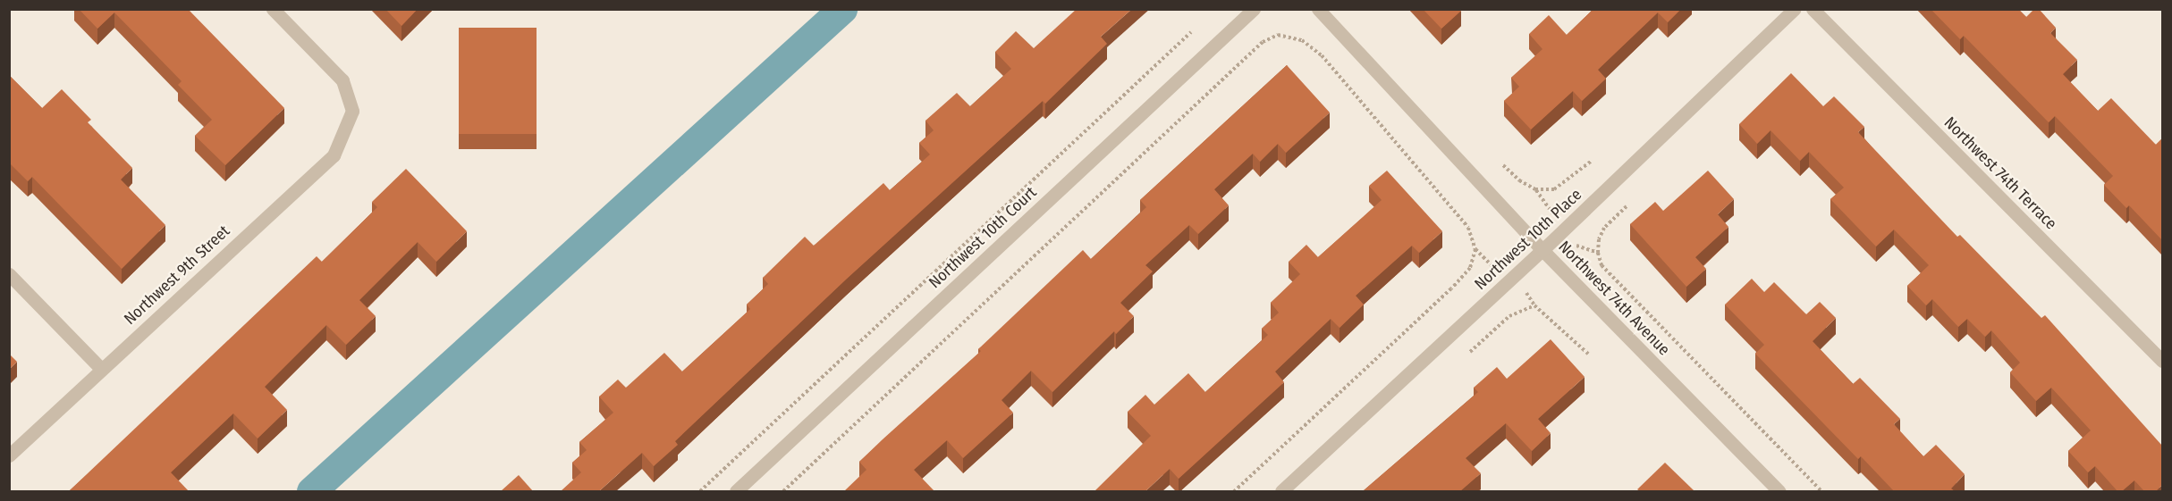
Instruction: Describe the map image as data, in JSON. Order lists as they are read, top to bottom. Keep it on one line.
{"streets":{"street":["Northwest 74th Terrace","Northwest 10th Court","Northwest 10th Place","Northwest 9th Street","Northwest 74th Avenue"]},"crossings":[["Northwest 10th Place","Northwest 74th Avenue"]]}
